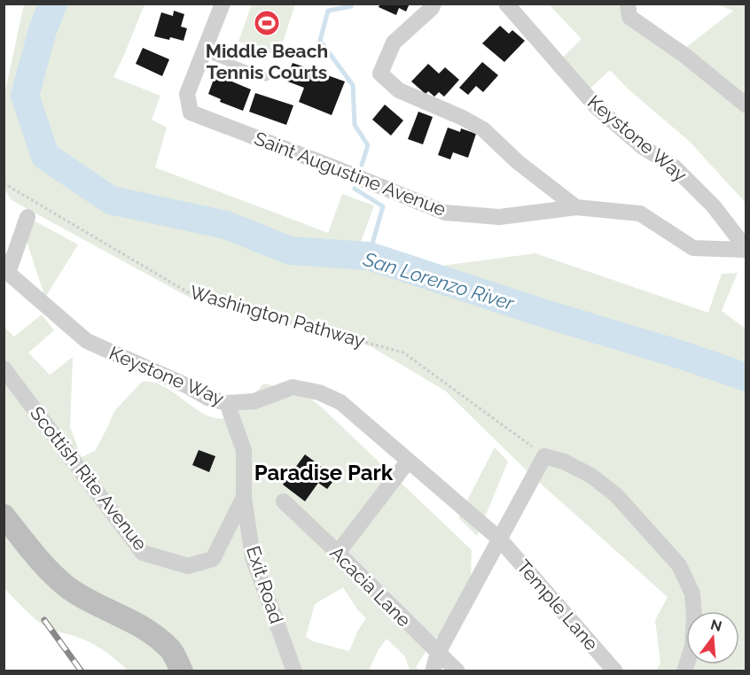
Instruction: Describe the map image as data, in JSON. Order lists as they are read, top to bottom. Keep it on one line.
{"streets":{"street":["Keystone Way","Saint Augustine Avenue","Scottish Rite Avenue","Exit Road","Acacia Lane","Temple Lane"],"path":["Washington Pathway"]},"crossings":[["Keystone Way","Saint Augustine Avenue"],["Keystone Way","Scottish Rite Avenue"],["Keystone Way","Temple Lane"],["Scottish Rite Avenue","Exit Road"]],"districts":["Paradise Park"],"water":["San Lorenzo River"],"places":{"sports":["Middle Beach Tennis Courts"]},"north":"top"}
